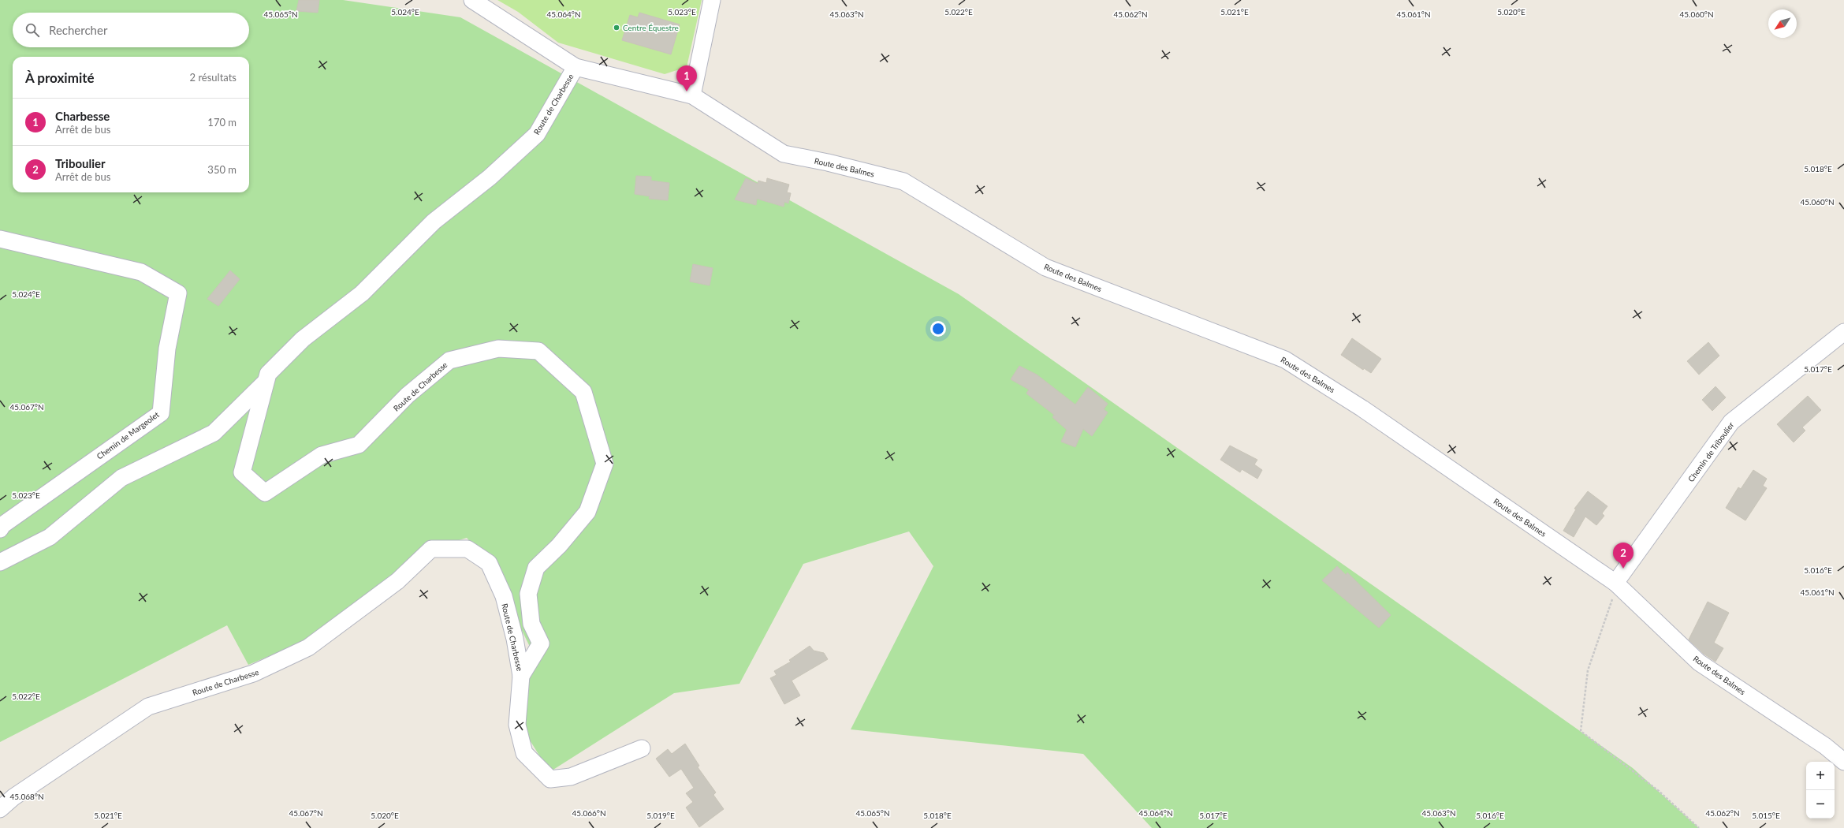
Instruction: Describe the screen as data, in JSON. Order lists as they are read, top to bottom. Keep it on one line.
{"streets":{"street":["Route de Charbesse","Route des Balmes","Chemin de Margeolet","Chemin de Triboulier"]},"crossings":[["Route de Charbesse","Route des Balmes"],["Route des Balmes","Chemin de Triboulier"]],"places":["Centre Équestre"],"north":"bottom left","page":{"search":"Rechercher","heading":["À proximité","2 résultats"],"pins":["1","2"],"list":[{"mark":"1","name":"Charbesse","note":"Arrêt de bus","value":"170 m"},{"mark":"2","name":"Triboulier","note":"Arrêt de bus","value":"350 m"}],"map_buttons":["+","−"]},"coordinates":["5.024°E","5.023°E","5.022°E","5.021°E","5.020°E","45.065°N","45.064°N","45.063°N","45.062°N","45.061°N","45.060°N","5.018°E","5.017°E","45.067°N","5.016°E","45.068°N","45.066°N","5.019°E","5.015°E"]}
